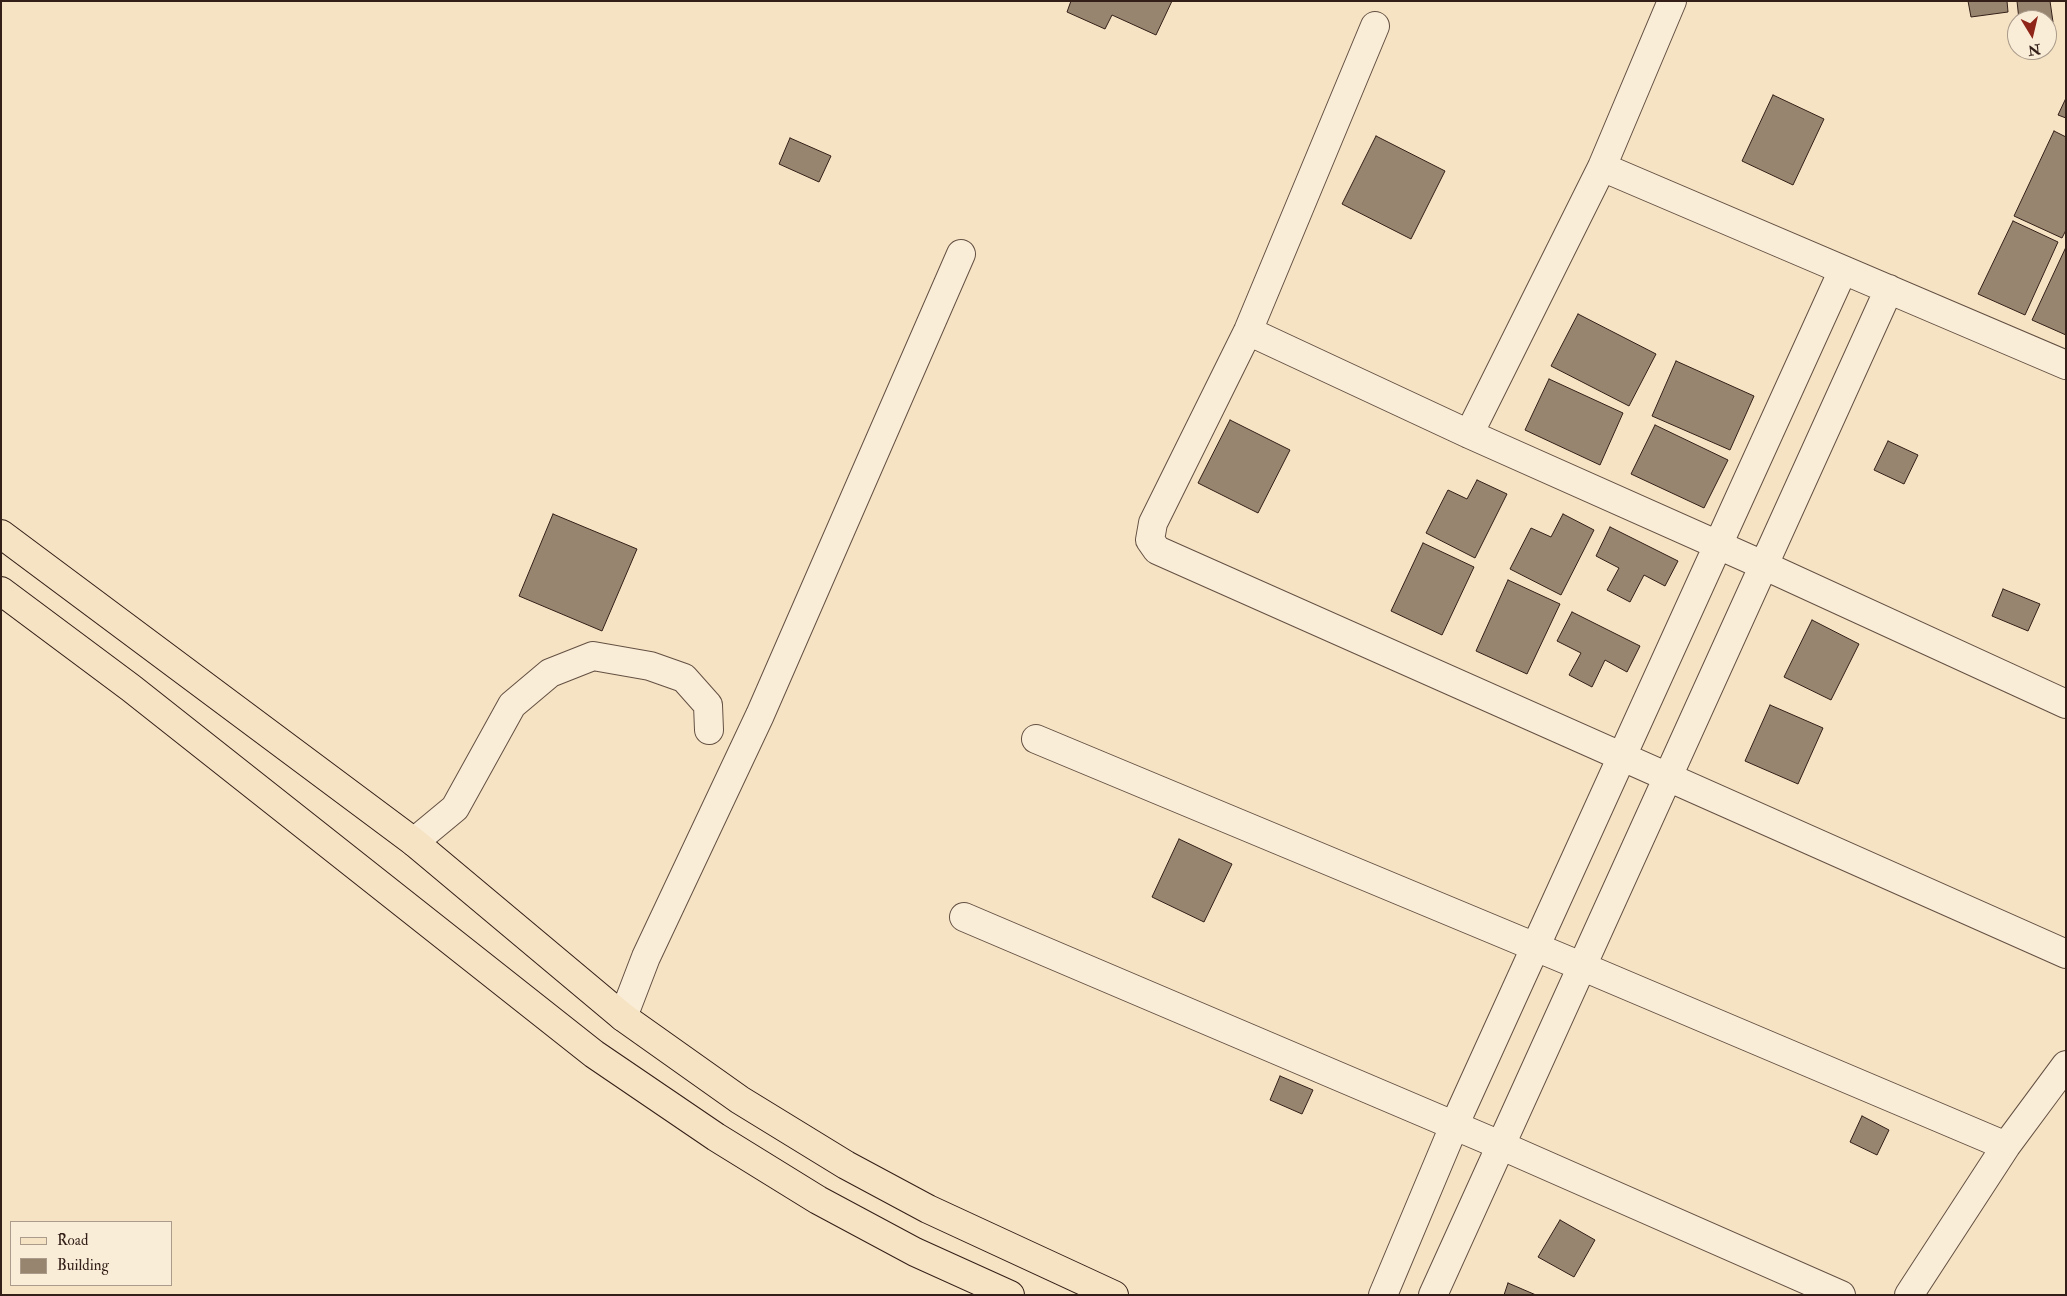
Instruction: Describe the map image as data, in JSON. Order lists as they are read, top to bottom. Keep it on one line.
{"legend":["Road","Building"],"north":"bottom"}
